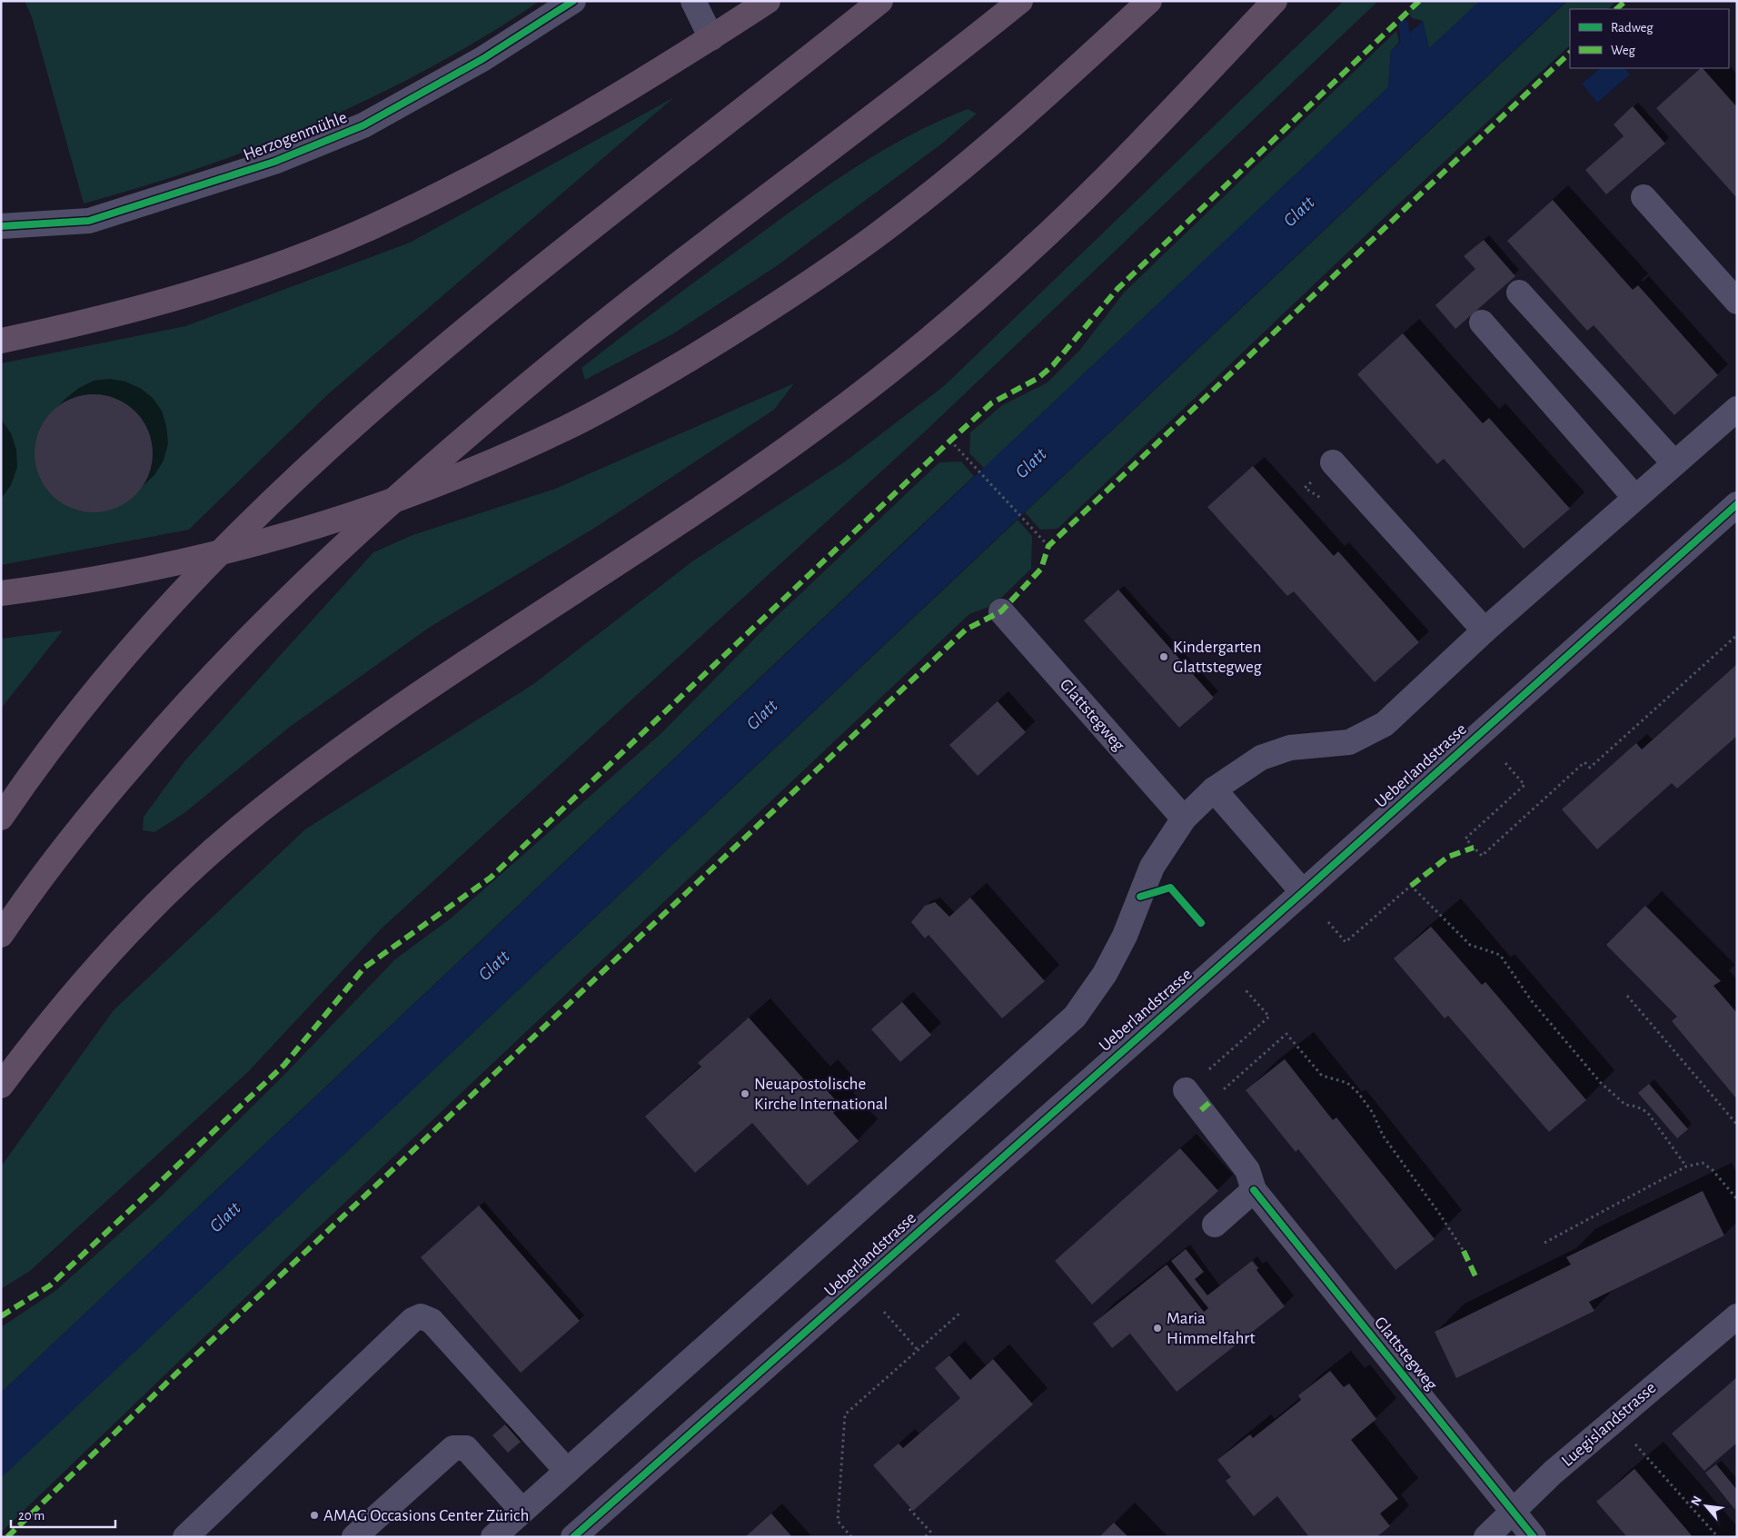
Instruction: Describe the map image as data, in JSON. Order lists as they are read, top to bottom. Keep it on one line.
{"streets":{"street":["Herzogenmühle","Glattstegweg","Ueberlandstrasse","Luegislandstrasse"]},"crossings":[["Glattstegweg","Luegislandstrasse"]],"water":["Glatt"],"places":["Kindergarten Glattstegweg","Neuapostolische Kirche International","Maria Himmelfahrt","AMAG Occasions Center Zürich"],"legend":["Radweg","Weg"],"scale_bar":"20 m","north":"top left"}
